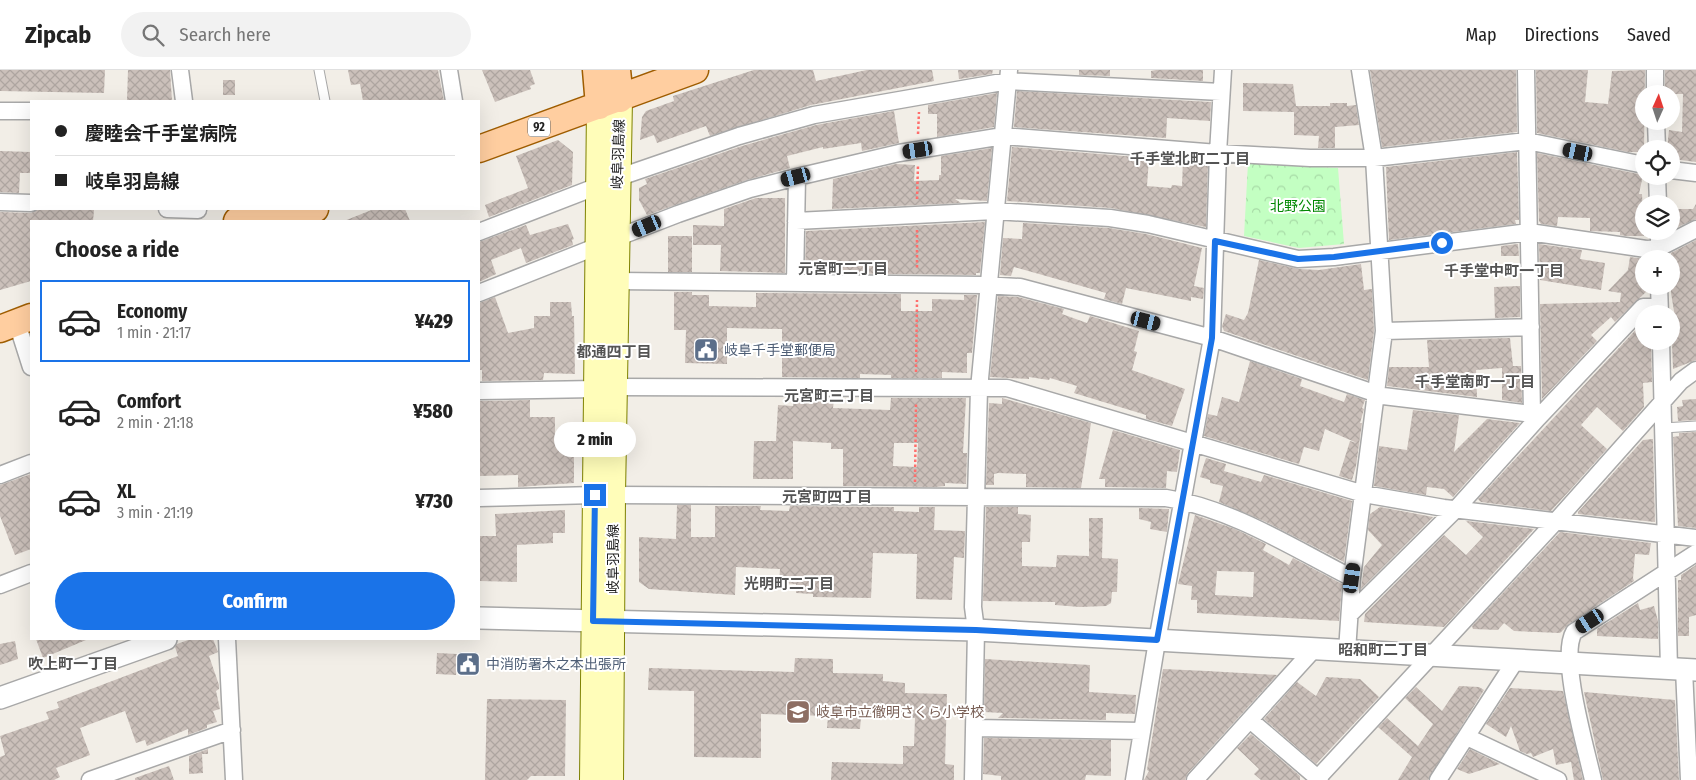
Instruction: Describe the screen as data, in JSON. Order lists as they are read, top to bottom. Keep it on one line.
{"streets":{"main road":["92","岐阜羽島線"]},"crossings":[["92","岐阜羽島線"]],"districts":["千手堂北町二丁目","元宮町二丁目","千手堂中町一丁目","都通四丁目","千手堂南町一丁目","元宮町三丁目","元宮町四丁目","光明町二丁目","昭和町二丁目","吹上町一丁目"],"parks":["北野公園"],"places":{"public building":["岐阜千手堂郵便局","中消防署木之本出張所"],"school or university":["岐阜市立徹明さくら小学校"]},"north":"top","page":{"header":"Zipcab","search":"Search here","nav":["Map","Directions","Saved"],"map_buttons":["+","−"],"banner":["慶睦会千手堂病院","岐阜羽島線"],"heading":"Choose a ride","list":[{"name":"Economy","note":"1 min · 21:17","value":"¥429"},{"name":"Comfort","note":"2 min · 21:18","value":"¥580"},{"name":"XL","note":"3 min · 21:19","value":"¥730"}],"bubble":"2 min","buttons":"Confirm"}}
